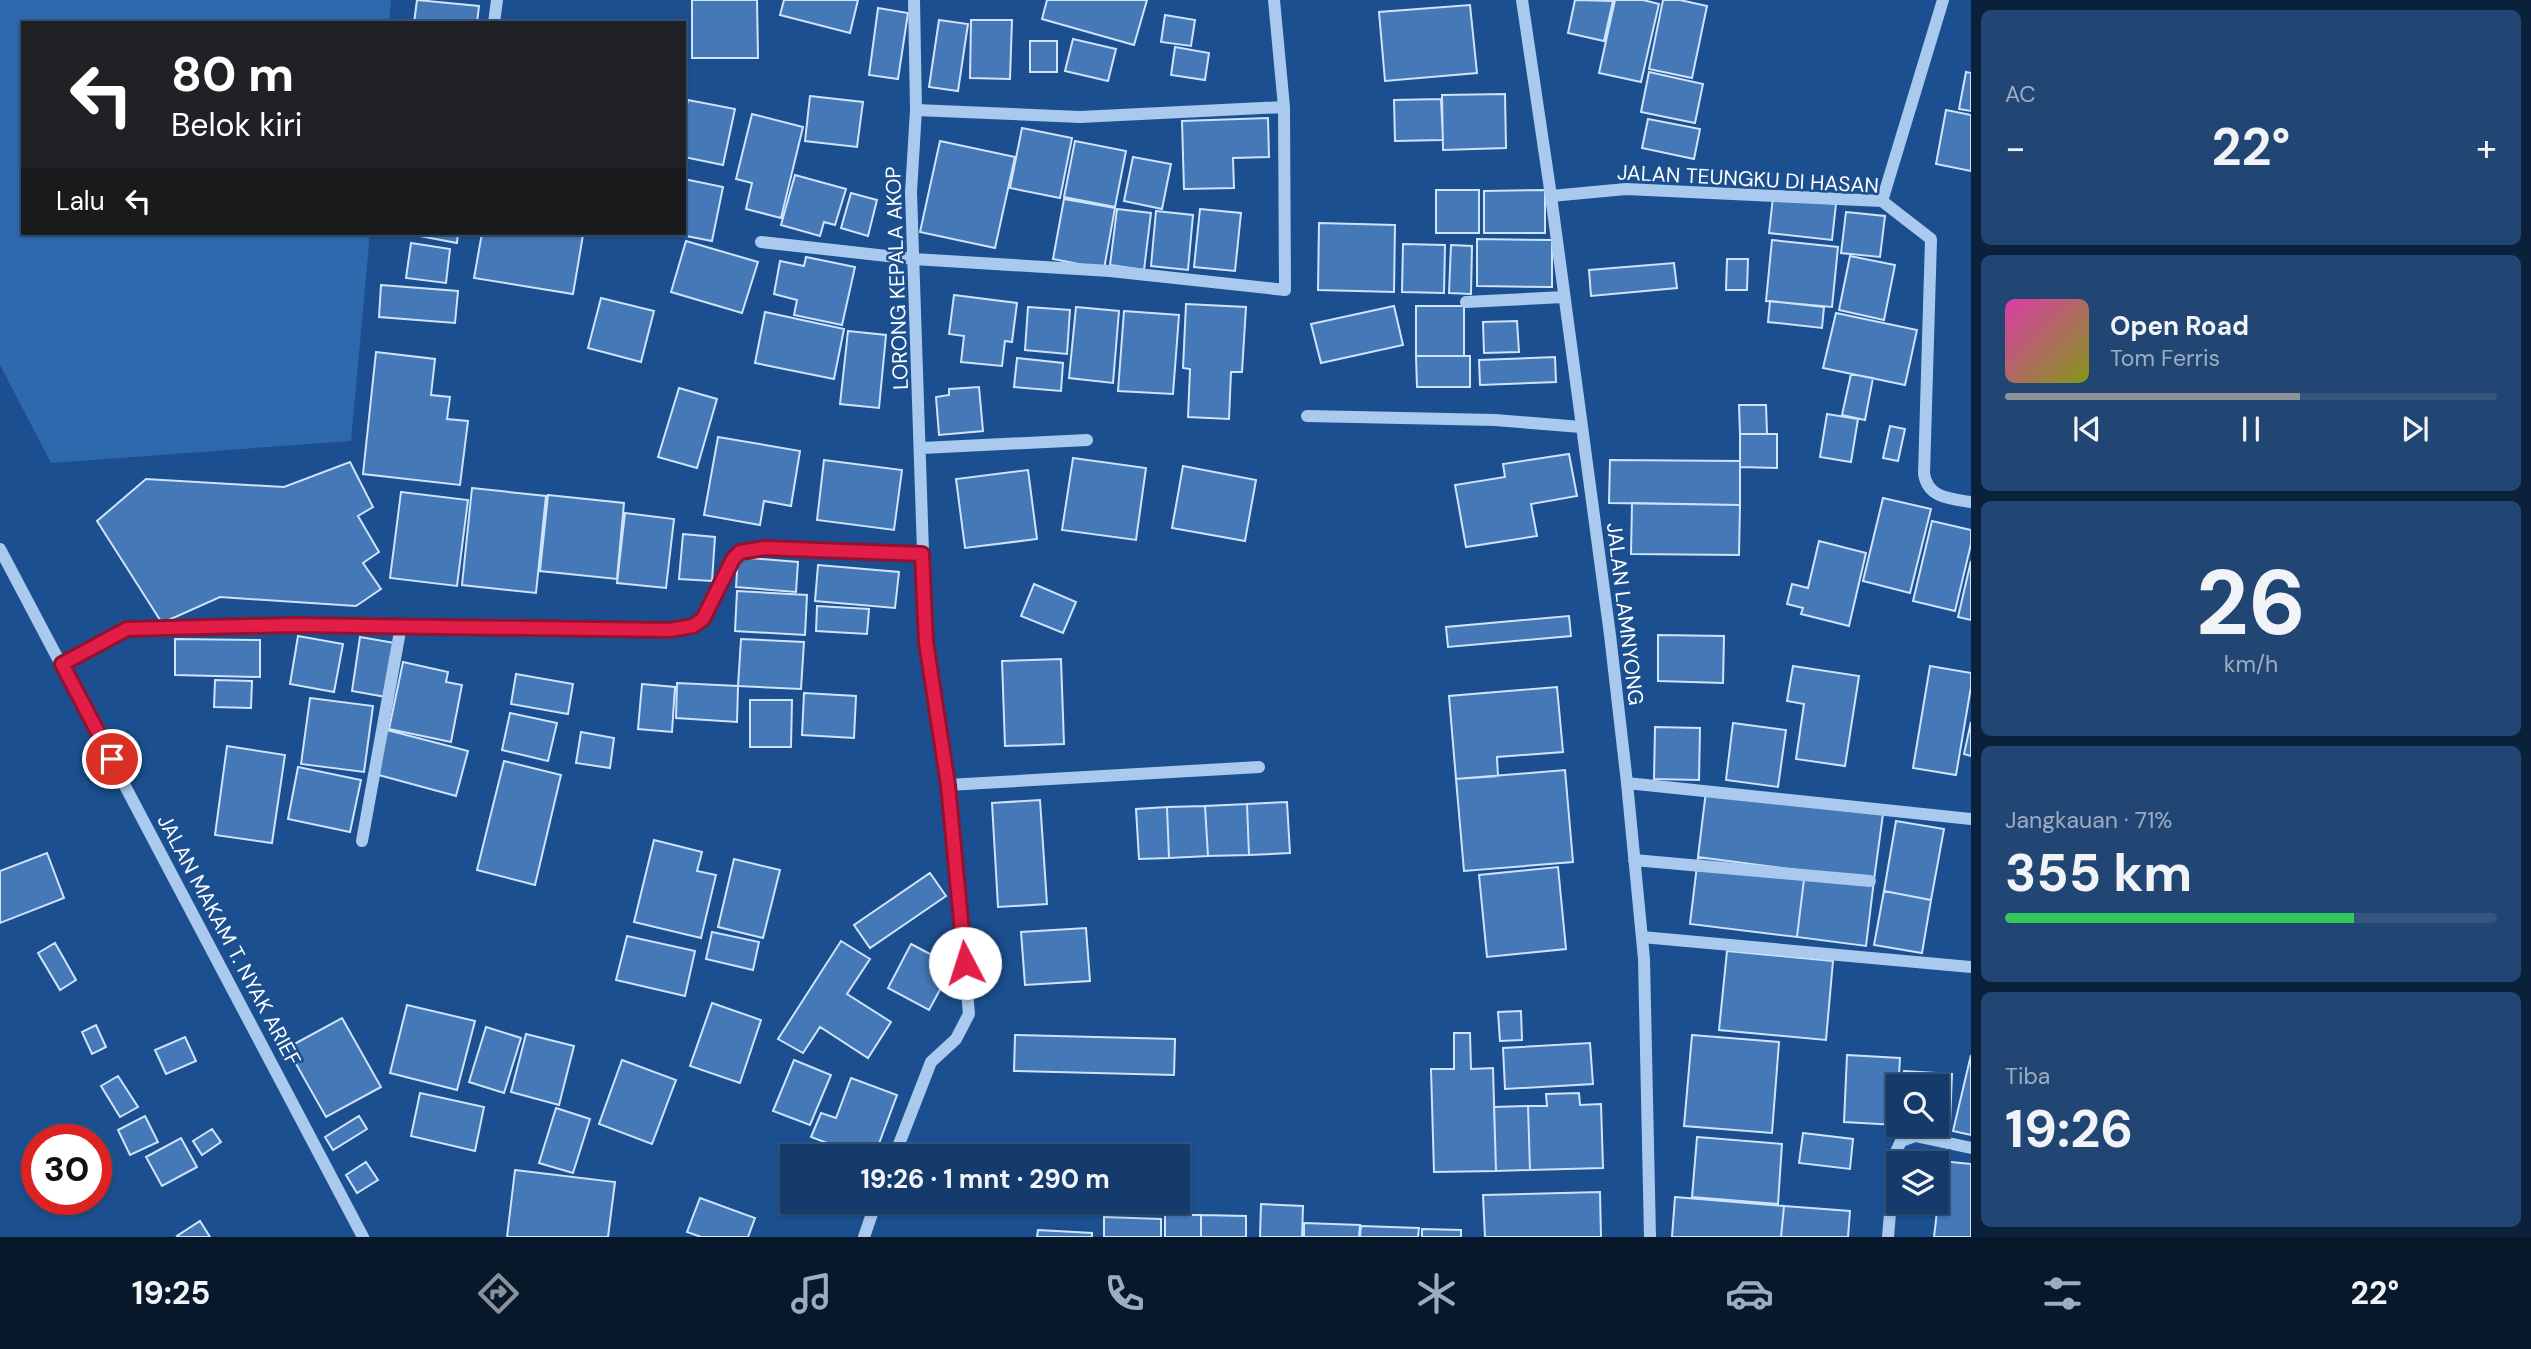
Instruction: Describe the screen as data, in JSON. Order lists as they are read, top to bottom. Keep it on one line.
{"streets":{"street":["JALAN TEUNGKU DI HASAN","LORONG KEPALA AKOP","JALAN LAMNYONG","JALAN MAKAM T. NYAK ARIEF"]},"crossings":[["JALAN TEUNGKU DI HASAN","JALAN LAMNYONG"]],"page":{"tile":["AC",["26","km/h"],["Jangkauan · 71%","355 km"],["Tiba","19:26"]],"turn":["80 m","Belok kiri"],"heat":["−","22°","+"],"then":"Lalu","song":["Open Road","Tom Ferris"],"limit":"30","trip":"19:26 · 1 mnt · 290 m","tabs":["19:25","22°"]}}
